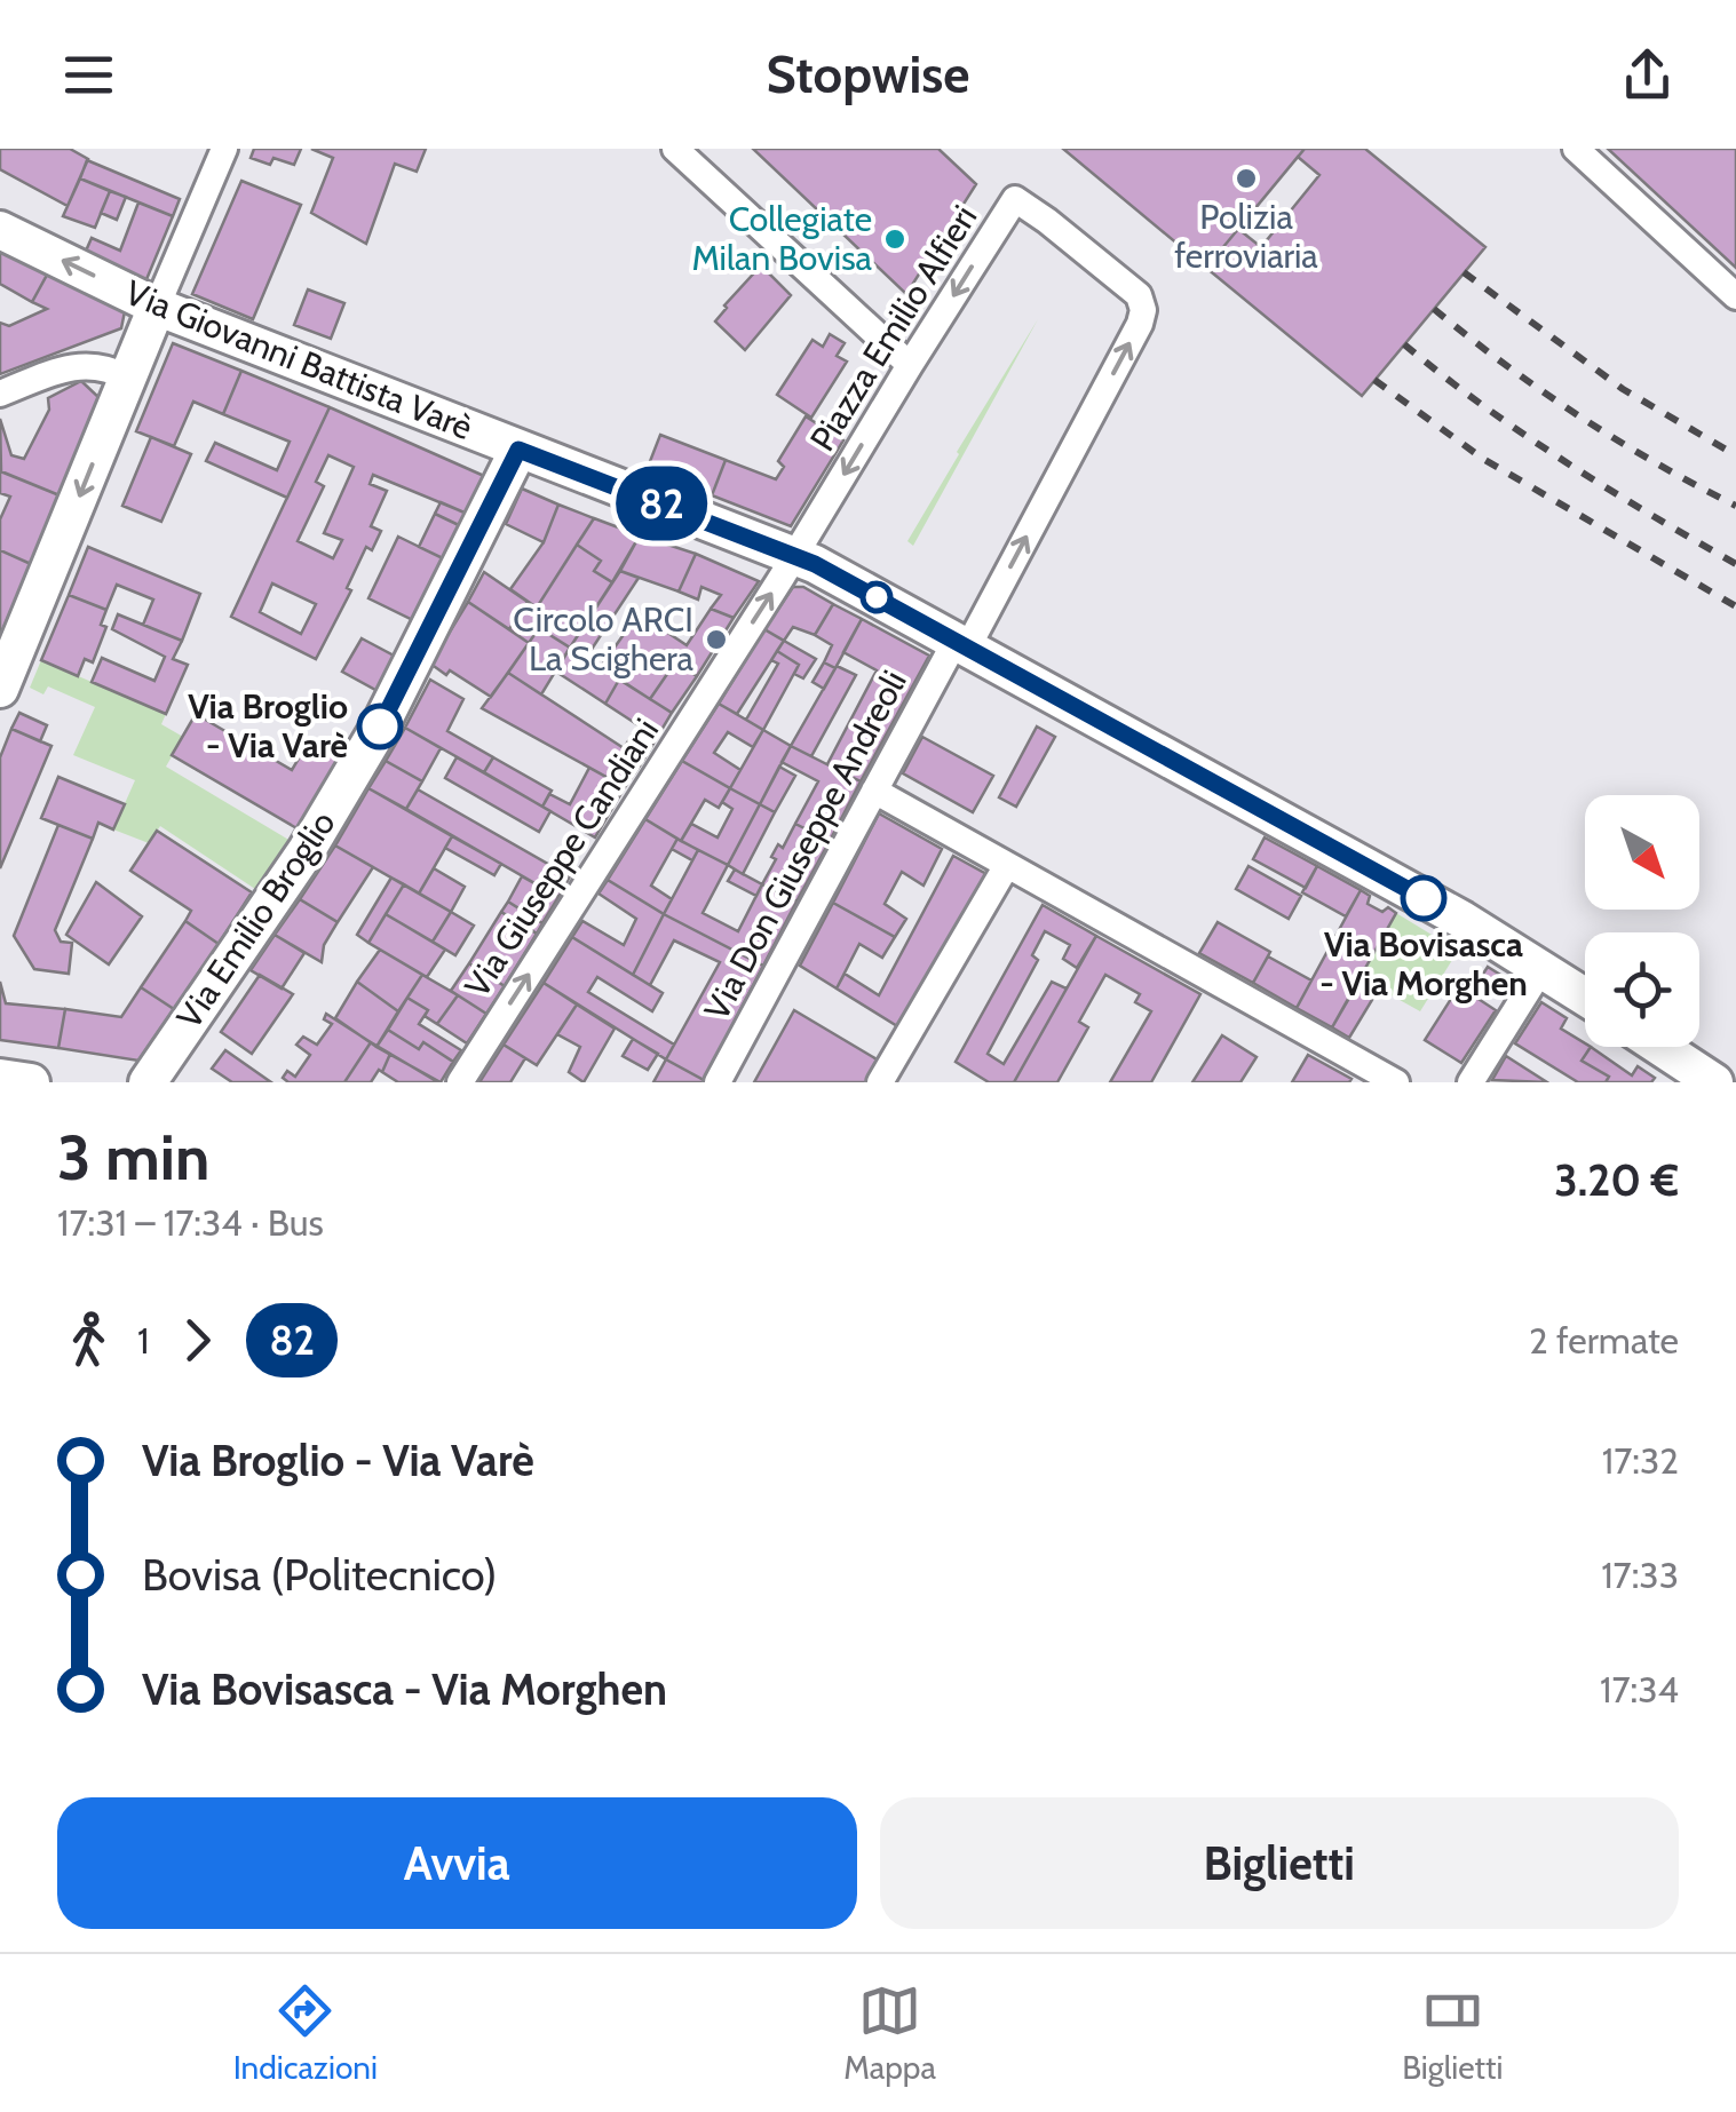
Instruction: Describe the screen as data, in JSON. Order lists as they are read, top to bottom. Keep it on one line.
{"streets":{"street":["Piazza Emilio Alfieri","Via Giovanni Battista Varè","Via Don Giuseppe Andreoli","Via Giuseppe Candiani","Via Emilio Broglio"]},"crossings":[["Piazza Emilio Alfieri","Via Giovanni Battista Varè"],["Piazza Emilio Alfieri","Via Don Giuseppe Andreoli"],["Piazza Emilio Alfieri","Via Giuseppe Candiani"],["Via Giovanni Battista Varè","Via Don Giuseppe Andreoli"],["Via Giovanni Battista Varè","Via Giuseppe Candiani"],["Via Giovanni Battista Varè","Via Emilio Broglio"]],"one_way":["Via Giuseppe Candiani"],"places":["Polizia ferroviaria","Collegiate Milan Bovisa","Circolo ARCI La Scighera","Via Broglio - Via Varè","Via Bovisasca - Via Morghen"],"lines":["bus line 82"],"north":"bottom right","page":{"header":"Stopwise","on_map":"82","heading":["3 min","17:31 – 17:34 · Bus","3.20 €"],"legs":["1","82","2 fermate"],"list":[{"name":"Via Broglio - Via Varè","value":"17:32"},{"name":"Bovisa (Politecnico)","value":"17:33"},{"name":"Via Bovisasca - Via Morghen","value":"17:34"}],"buttons":["Avvia","Biglietti"],"tabs":["Indicazioni","Mappa","Biglietti"]}}
